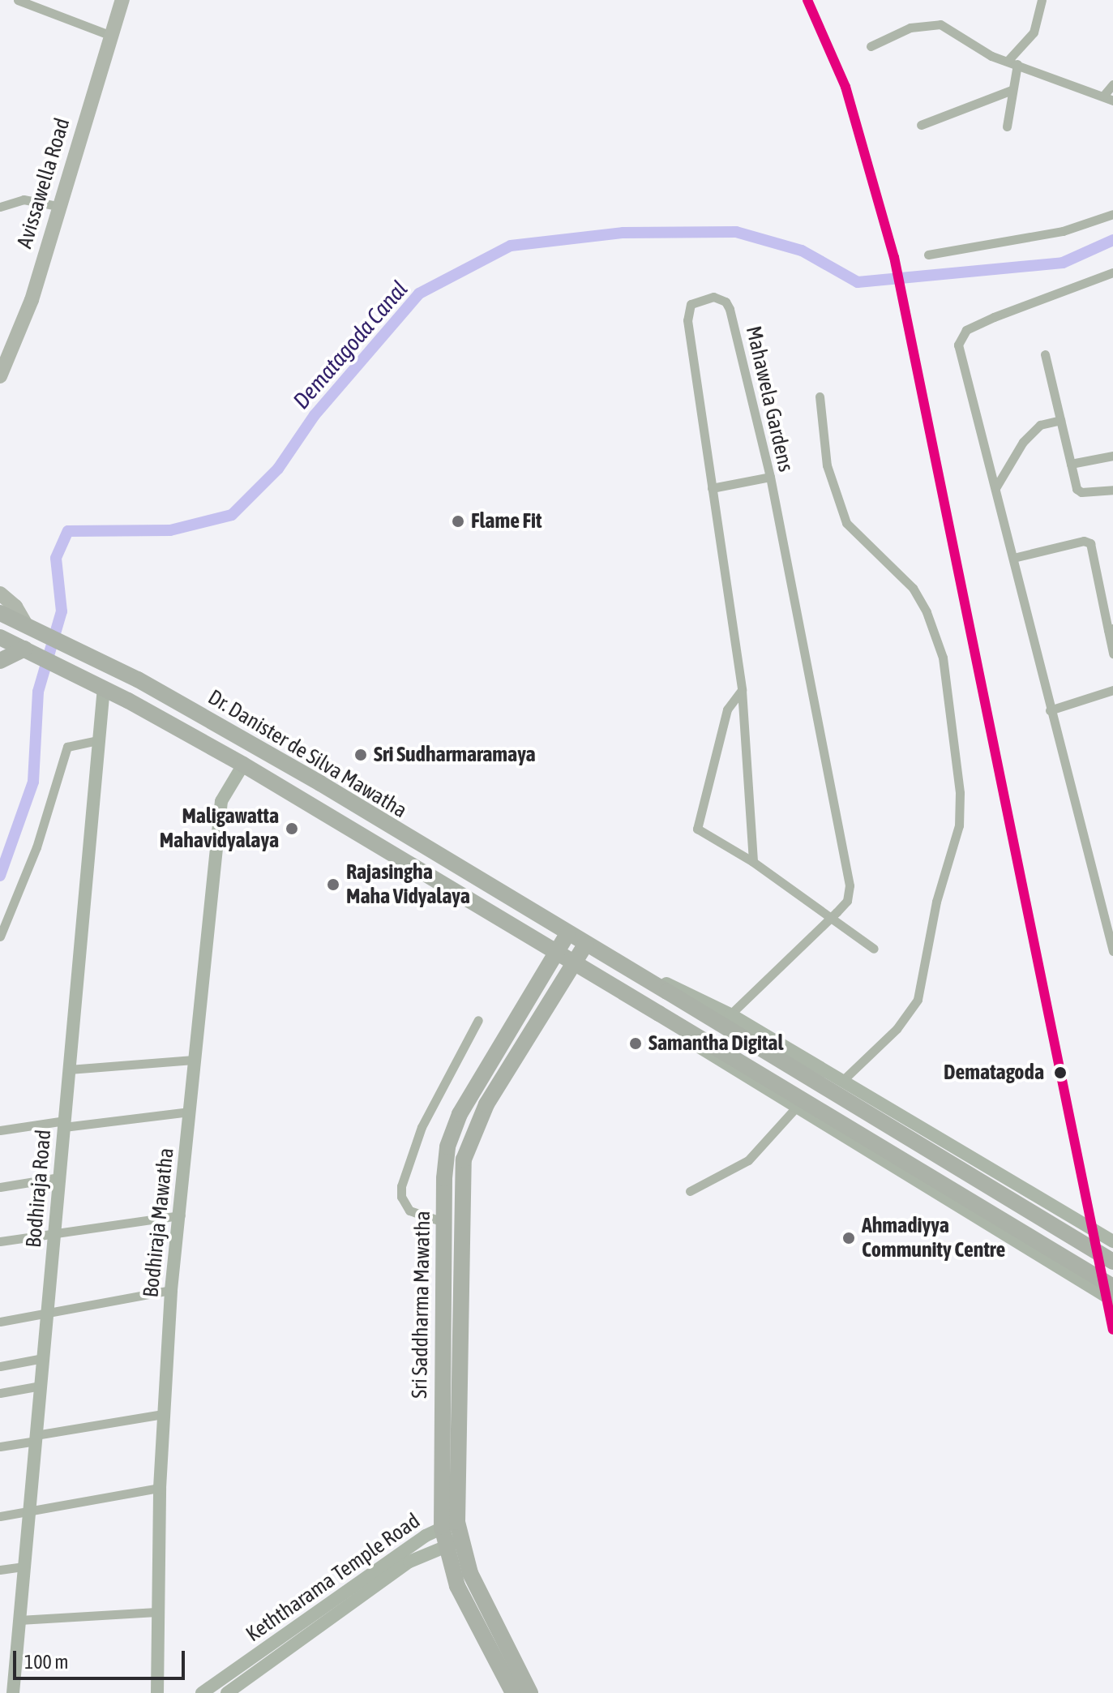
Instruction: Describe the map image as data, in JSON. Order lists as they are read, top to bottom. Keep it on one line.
{"streets":{"highway":["Dr. Danister de Silva Mawatha","Sri Saddharma Mawatha"],"main road":["Avissawella Road"],"street":["Mahawela Gardens","Bodhiraja Road","Bodhiraja Mawatha","Keththarama Temple Road"]},"crossings":[["Dr. Danister de Silva Mawatha","Bodhiraja Road"],["Dr. Danister de Silva Mawatha","Bodhiraja Mawatha"],["Dr. Danister de Silva Mawatha","Sri Saddharma Mawatha"],["Sri Saddharma Mawatha","Keththarama Temple Road"]],"water":["Dematagoda Canal"],"places":["Flame Fit","Sri Sudharmaramaya","Maligawatta Mahavidyalaya","Rajasingha Maha Vidyalaya","Samantha Digital","Dematagoda","Ahmadiyya Community Centre"],"scale_bar":"100 m"}
